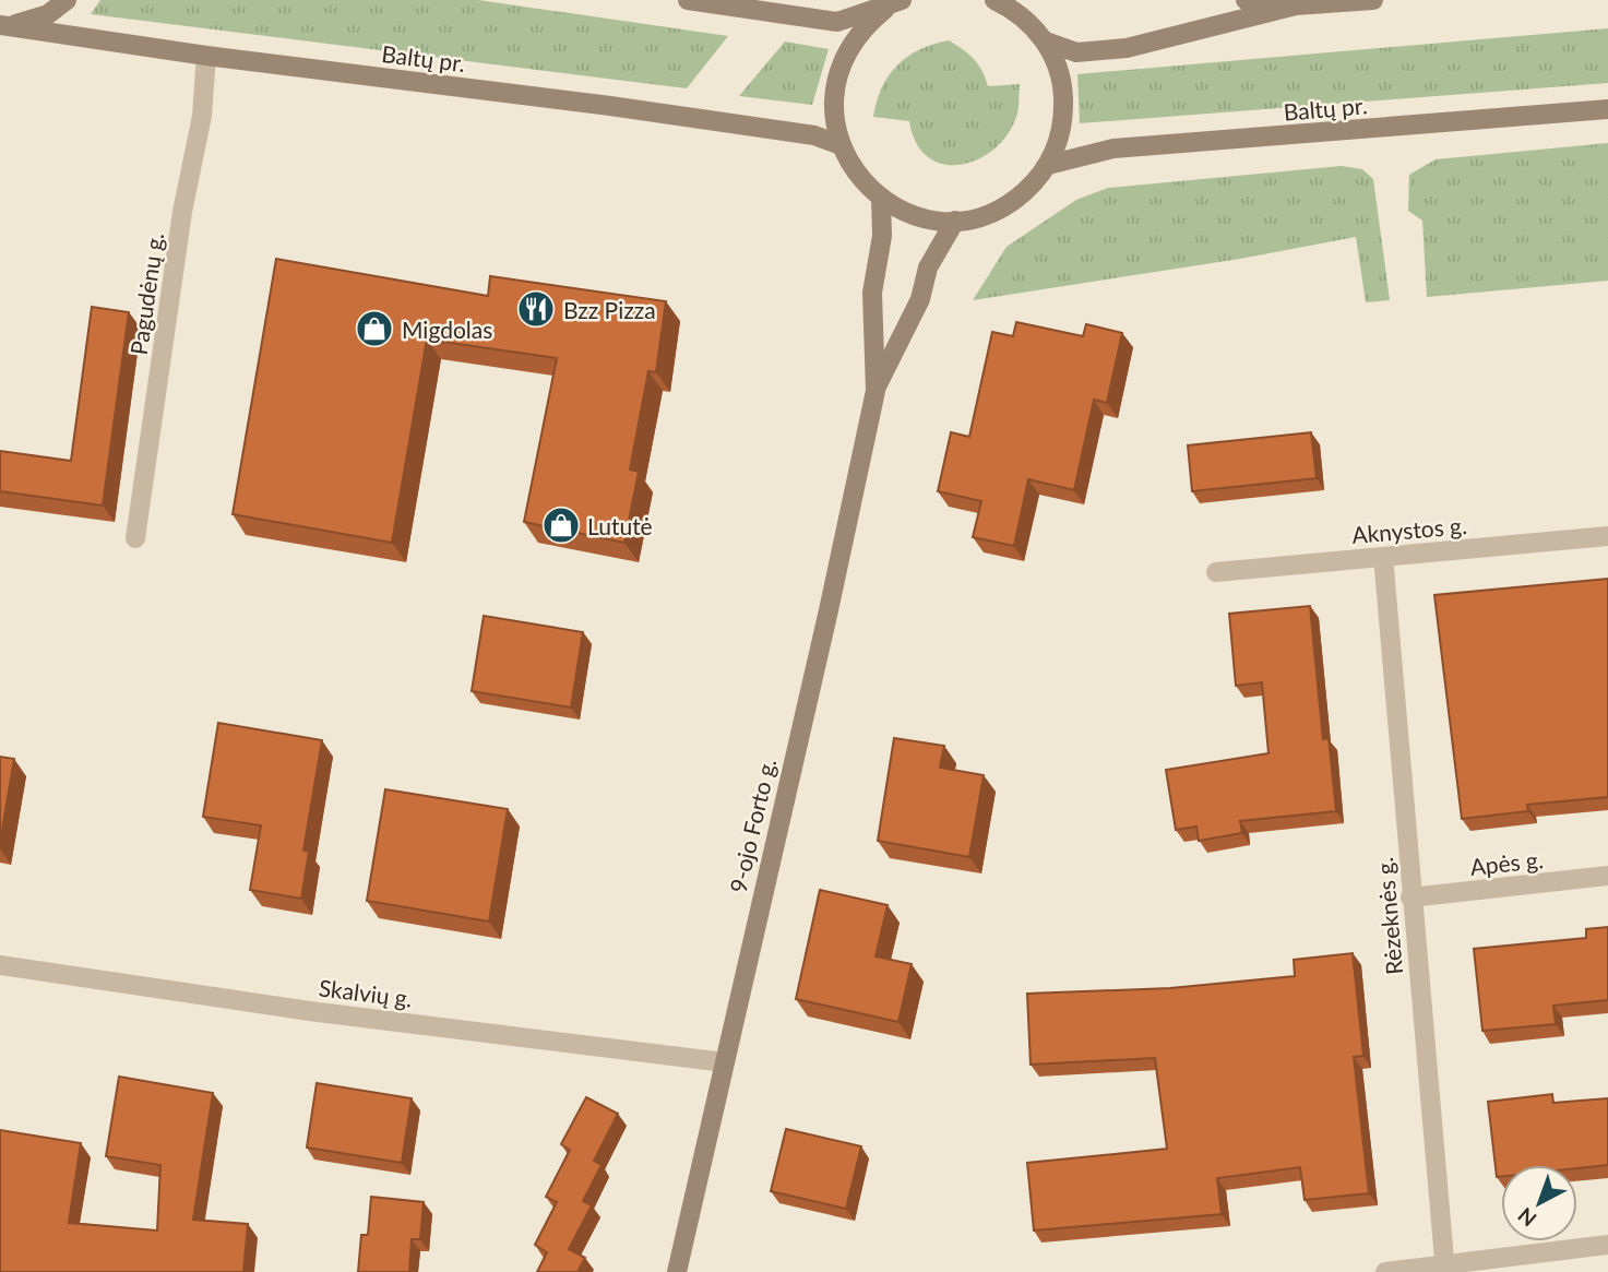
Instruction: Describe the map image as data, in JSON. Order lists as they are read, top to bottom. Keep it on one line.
{"streets":{"main road":["Baltų pr.","9-ojo Forto g."],"street":["Pagudėnų g.","Aknystos g.","Apės g.","Rėzeknės g.","Skalvių g."]},"crossings":[["Baltų pr.","Pagudėnų g."],["Aknystos g.","Rėzeknės g."],["9-ojo Forto g.","Skalvių g."],["Apės g.","Rėzeknės g."]],"places":{"restaurant":["Bzz Pizza"],"shop":["Migdolas","Lututė"]},"north":"bottom left"}
